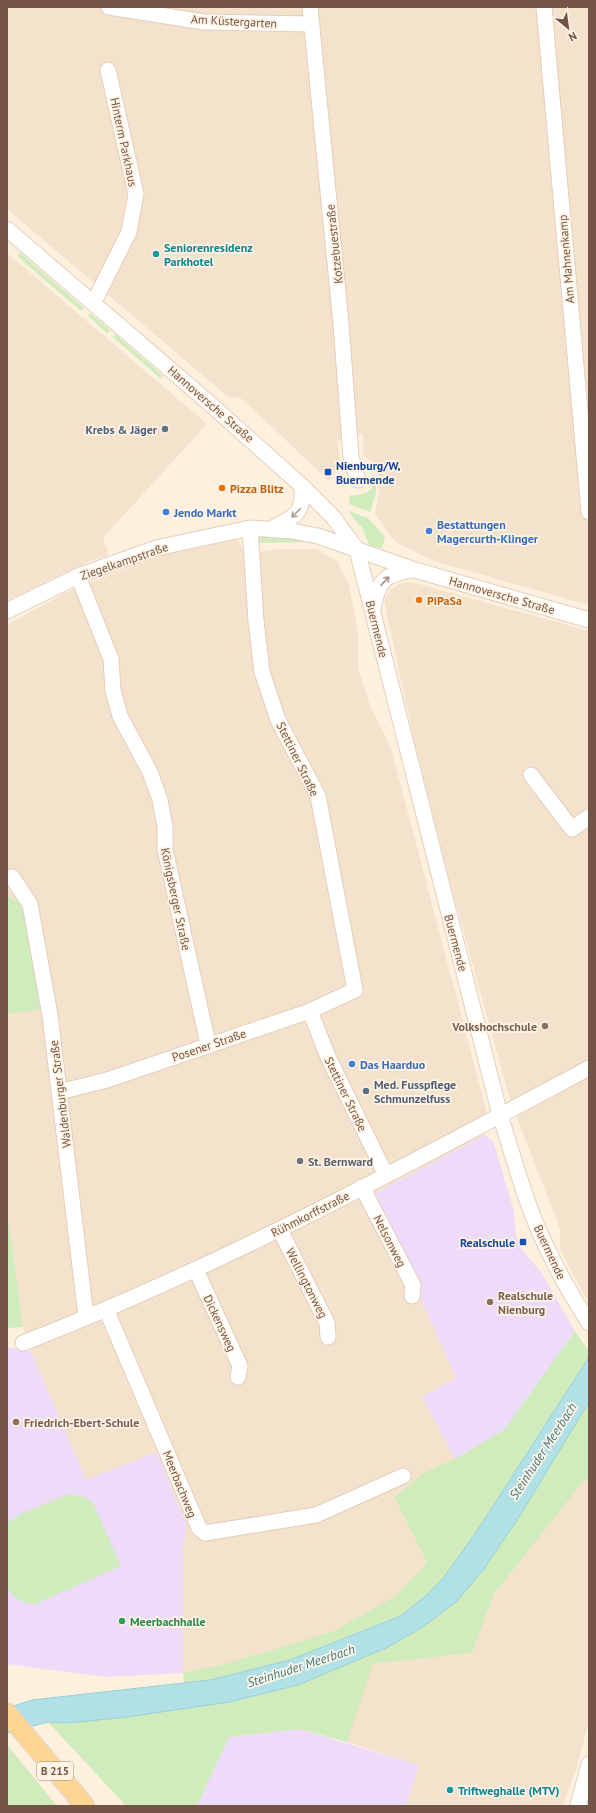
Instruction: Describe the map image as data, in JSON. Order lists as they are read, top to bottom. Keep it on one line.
{"streets":{"main road":["B 215"],"street":["Am Küstergarten","Hinterm Parkhaus","Kotzebuestraße","Am Mahnenkamp","Hannoversche Straße","Ziegelkampstraße","Buermende","Stettiner Straße","Königsberger Straße","Posener Straße","Waldenburger Straße","Rühmkorffstraße","Nelsonweg","Wellingtonweg","Dickensweg","Meerbachweg"]},"crossings":[["Am Küstergarten","Kotzebuestraße"],["Hinterm Parkhaus","Hannoversche Straße"],["Hannoversche Straße","Ziegelkampstraße"],["Hannoversche Straße","Buermende"],["Ziegelkampstraße","Buermende"],["Ziegelkampstraße","Stettiner Straße"],["Ziegelkampstraße","Königsberger Straße"],["Buermende","Rühmkorffstraße"],["Stettiner Straße","Posener Straße"],["Stettiner Straße","Rühmkorffstraße"],["Königsberger Straße","Posener Straße"],["Posener Straße","Waldenburger Straße"],["Waldenburger Straße","Rühmkorffstraße"],["Rühmkorffstraße","Nelsonweg"],["Rühmkorffstraße","Wellingtonweg"],["Rühmkorffstraße","Dickensweg"],["Rühmkorffstraße","Meerbachweg"]],"water":["Steinhuder Meerbach"],"places":{"other":["Seniorenresidenz Parkhotel","Krebs & Jäger","Pizza Blitz","Jendo Markt","Bestattungen Magercurth-Klinger","PiPaSa","Volkshochschule","Das Haarduo","Med. Fusspflege Schmunzelfuss","St. Bernward","Realschule Nienburg","Friedrich-Ebert-Schule","Meerbachhalle","Triftweghalle (MTV)"],"transit":["Nienburg/W, Buermende","Realschule"]},"north":"bottom right"}
